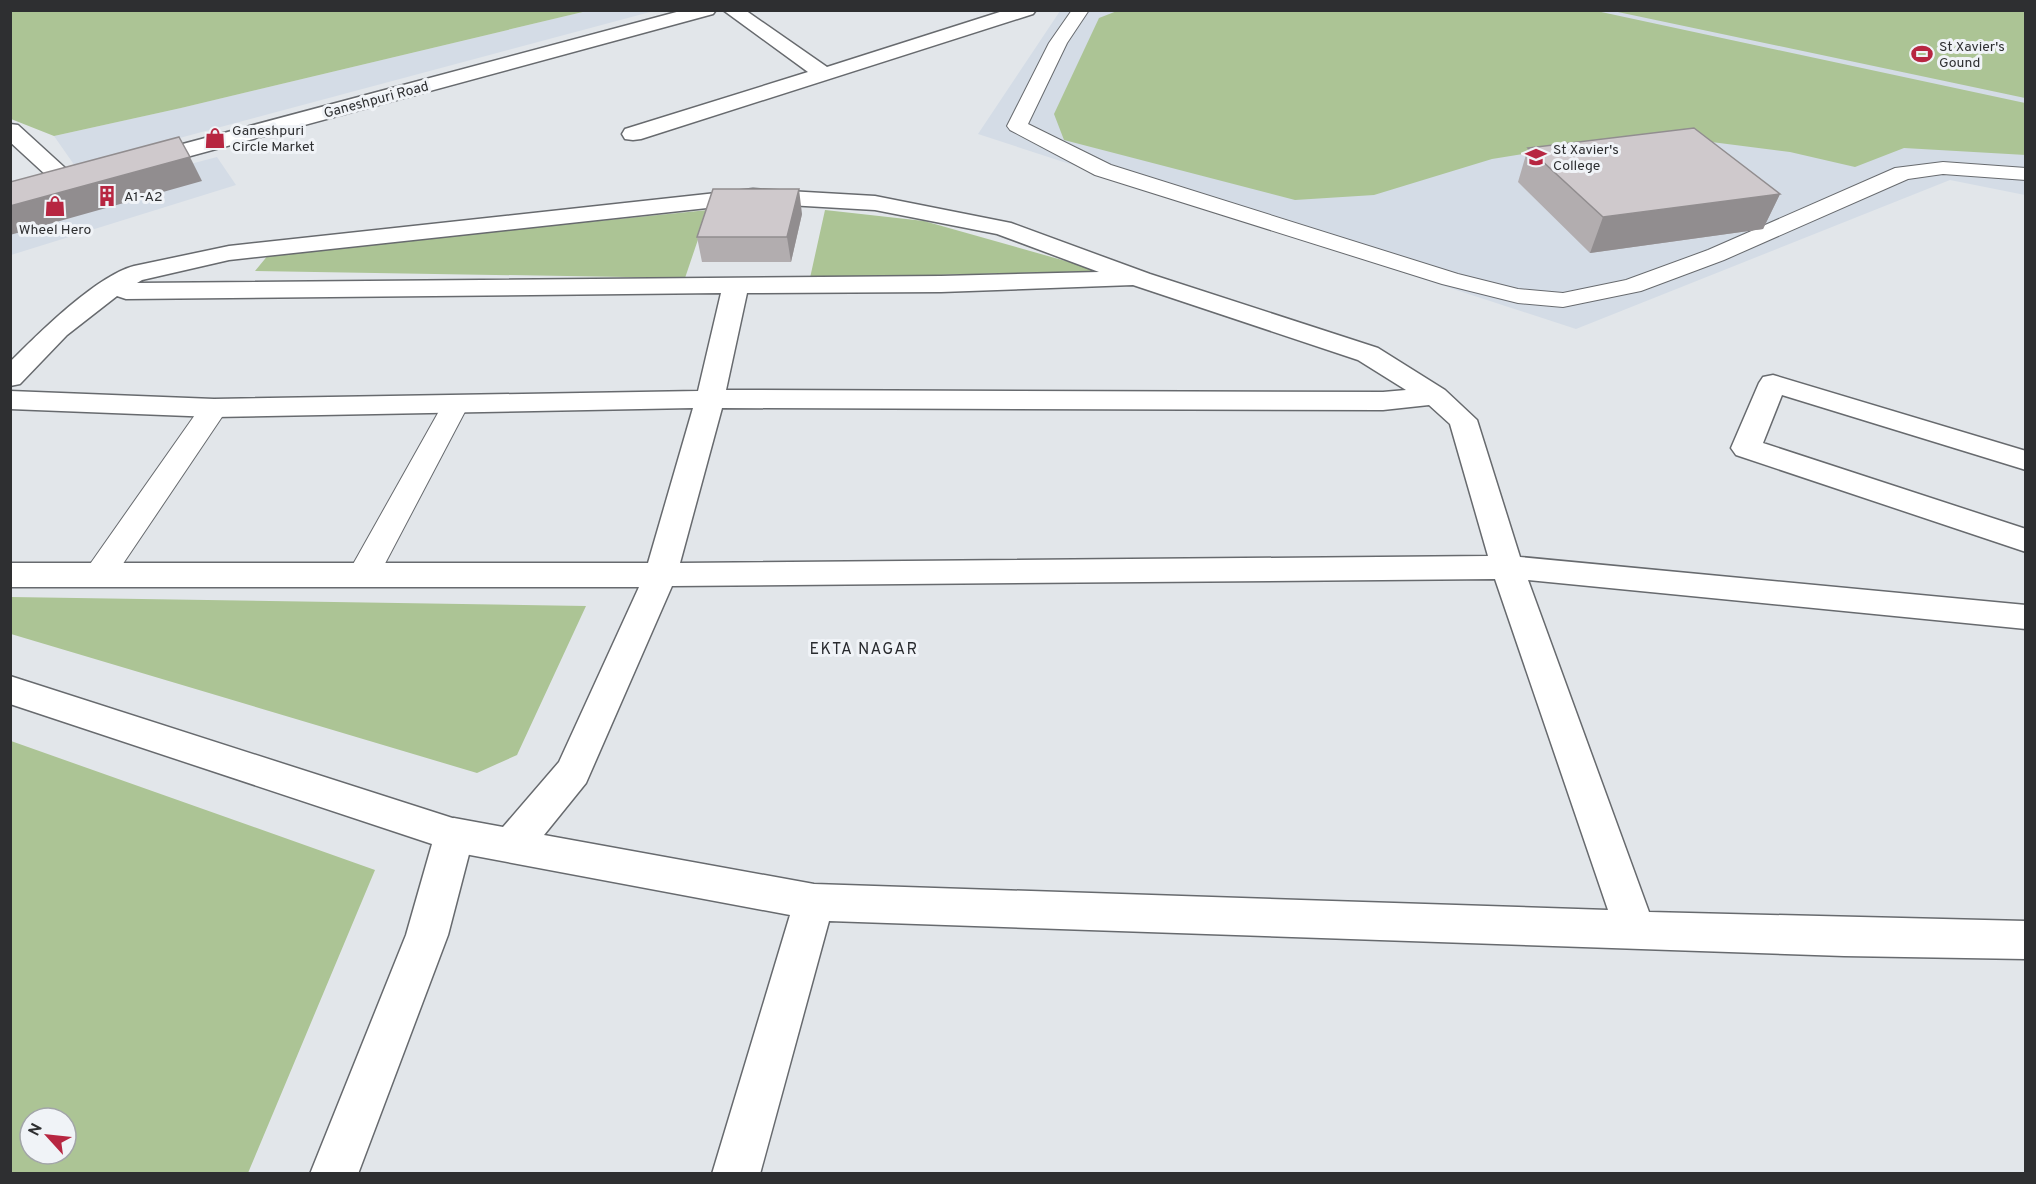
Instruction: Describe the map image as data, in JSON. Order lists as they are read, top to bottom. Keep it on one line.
{"streets":{"street":["Ganeshpuri Road"]},"districts":["EKTA NAGAR"],"places":{"sports":["St Xavier's Gound"],"shop":["Ganeshpuri Circle Market","Wheel Hero"],"school or university":["St Xavier's College"],"building":["A1-A2"]},"north":"top left"}
